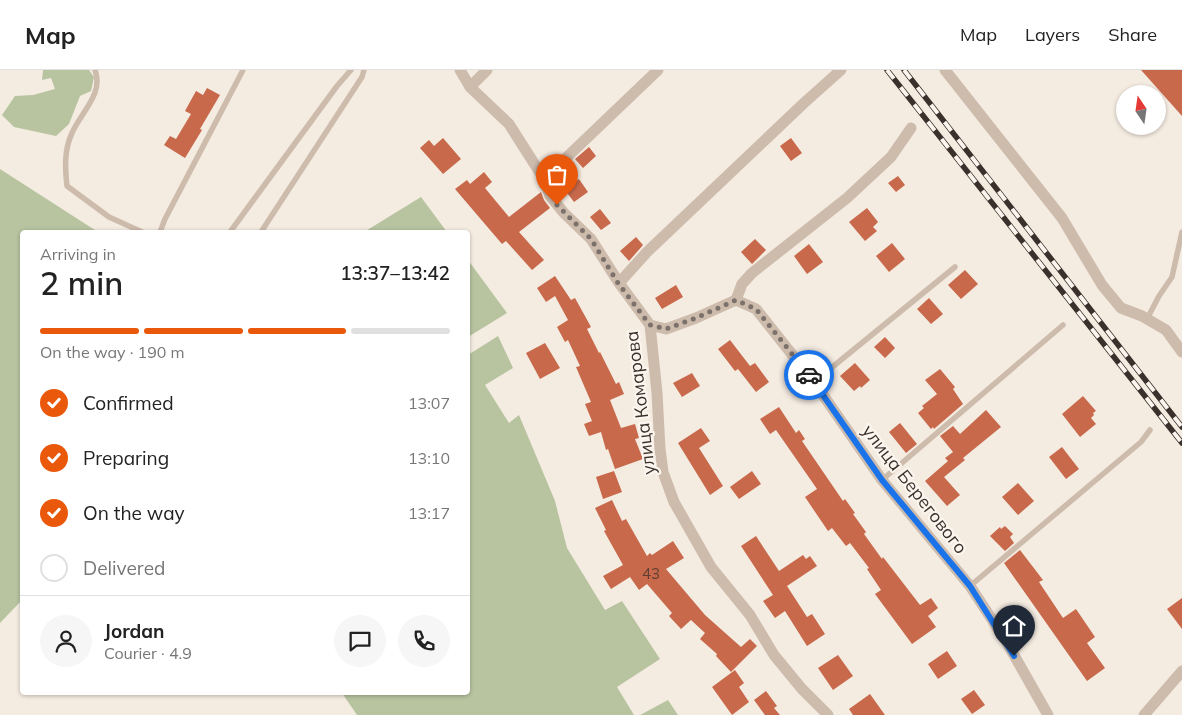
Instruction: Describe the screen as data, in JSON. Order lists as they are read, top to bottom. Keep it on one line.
{"streets":{"street":["улица Комарова","улица Берегового"]},"house_numbers":["43"],"north":"top","page":{"header":"Map","nav":["Map","Layers","Share"],"heading":["2 min","Arriving in","13:37–13:42"],"panel":["Jordan","Courier · 4.9"],"bar":"On the way · 190 m","list":[["Confirmed","13:07"],["Preparing","13:10"],["On the way","13:17"],"Delivered"]}}
